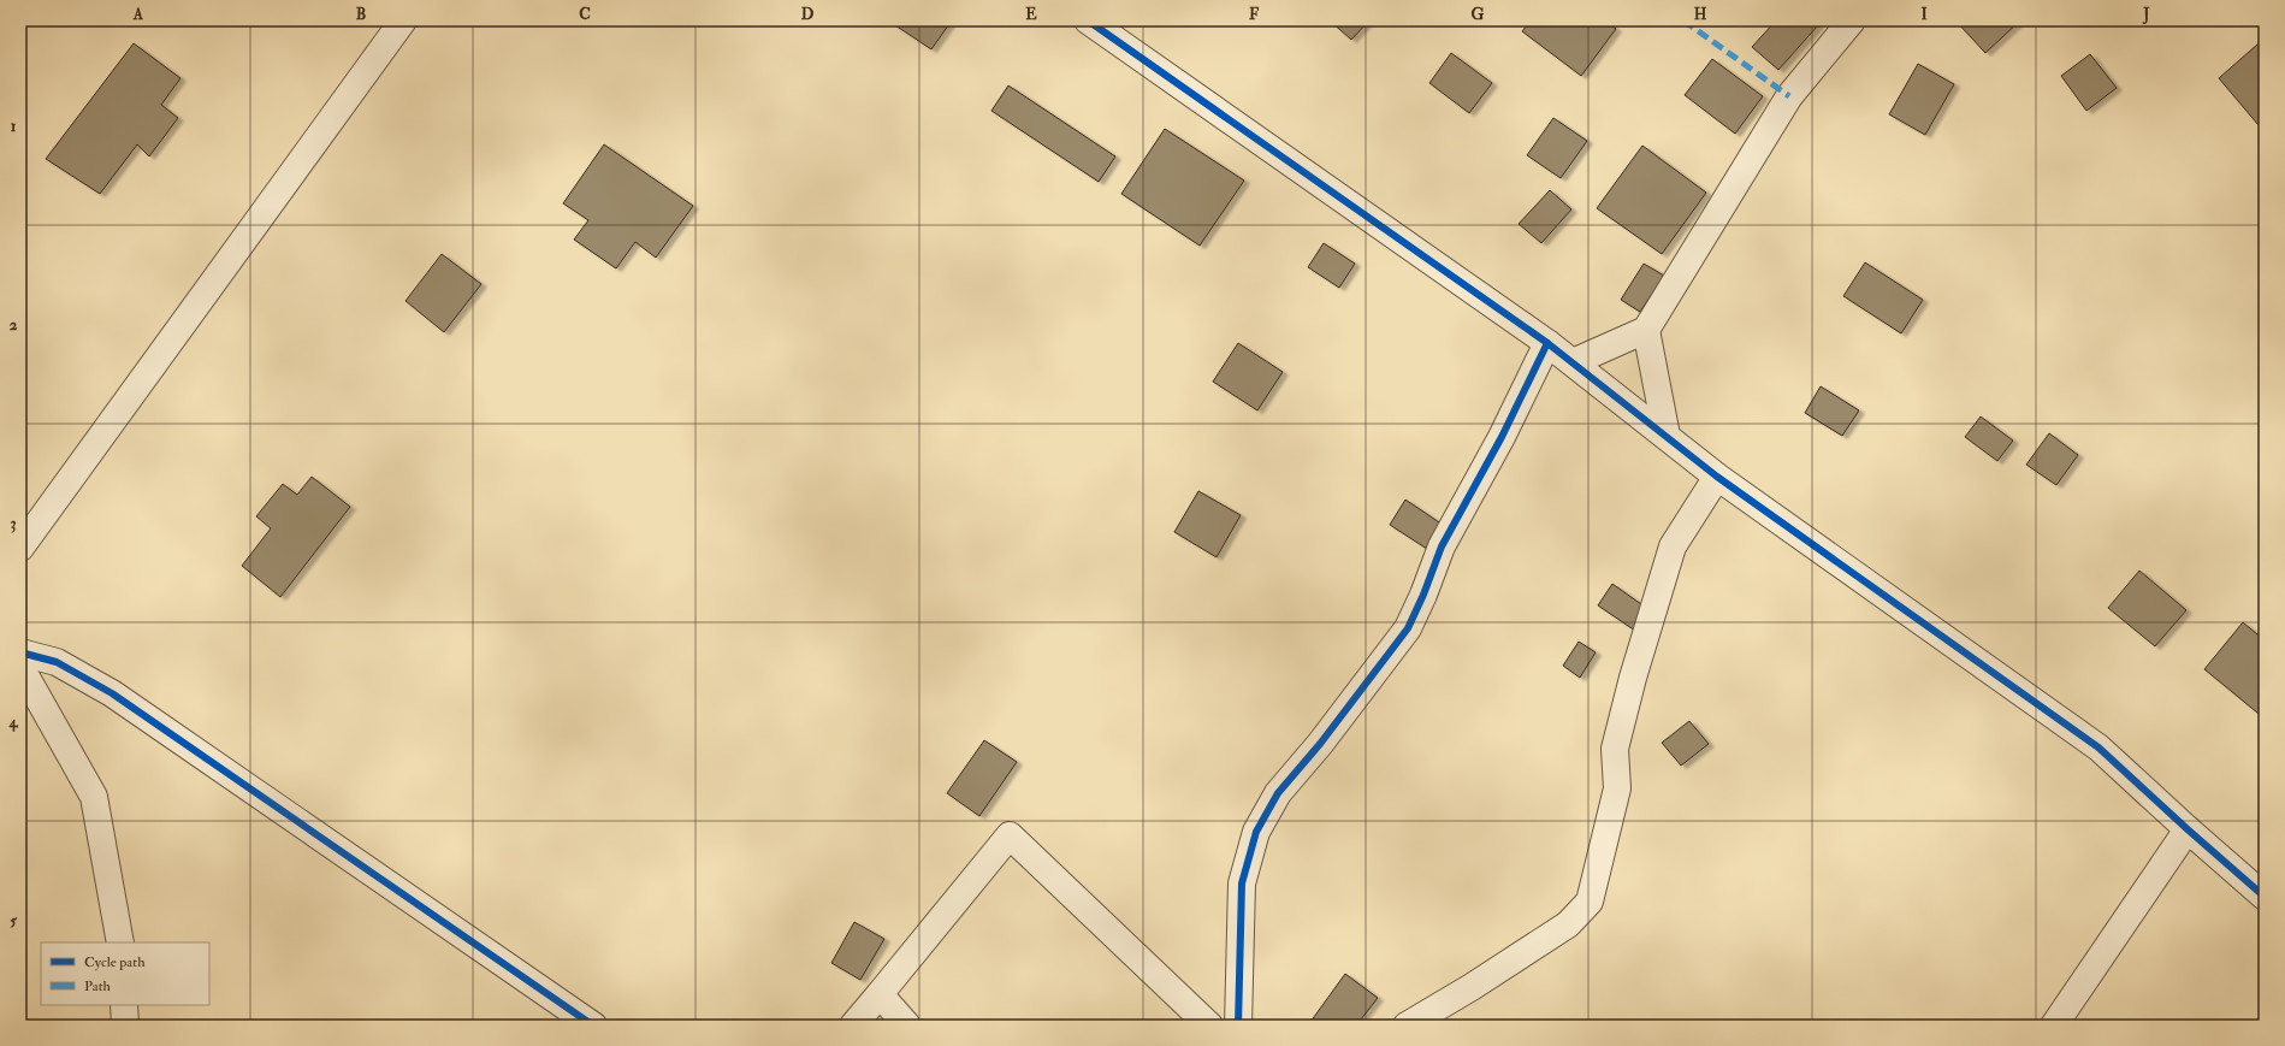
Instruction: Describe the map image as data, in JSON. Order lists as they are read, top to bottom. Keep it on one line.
{"legend":["Cycle path","Path"],"grid":{"columns":["A","B","C","D","E","F","G","H","I","J"],"rows":["1","2","3","4","5"]}}
